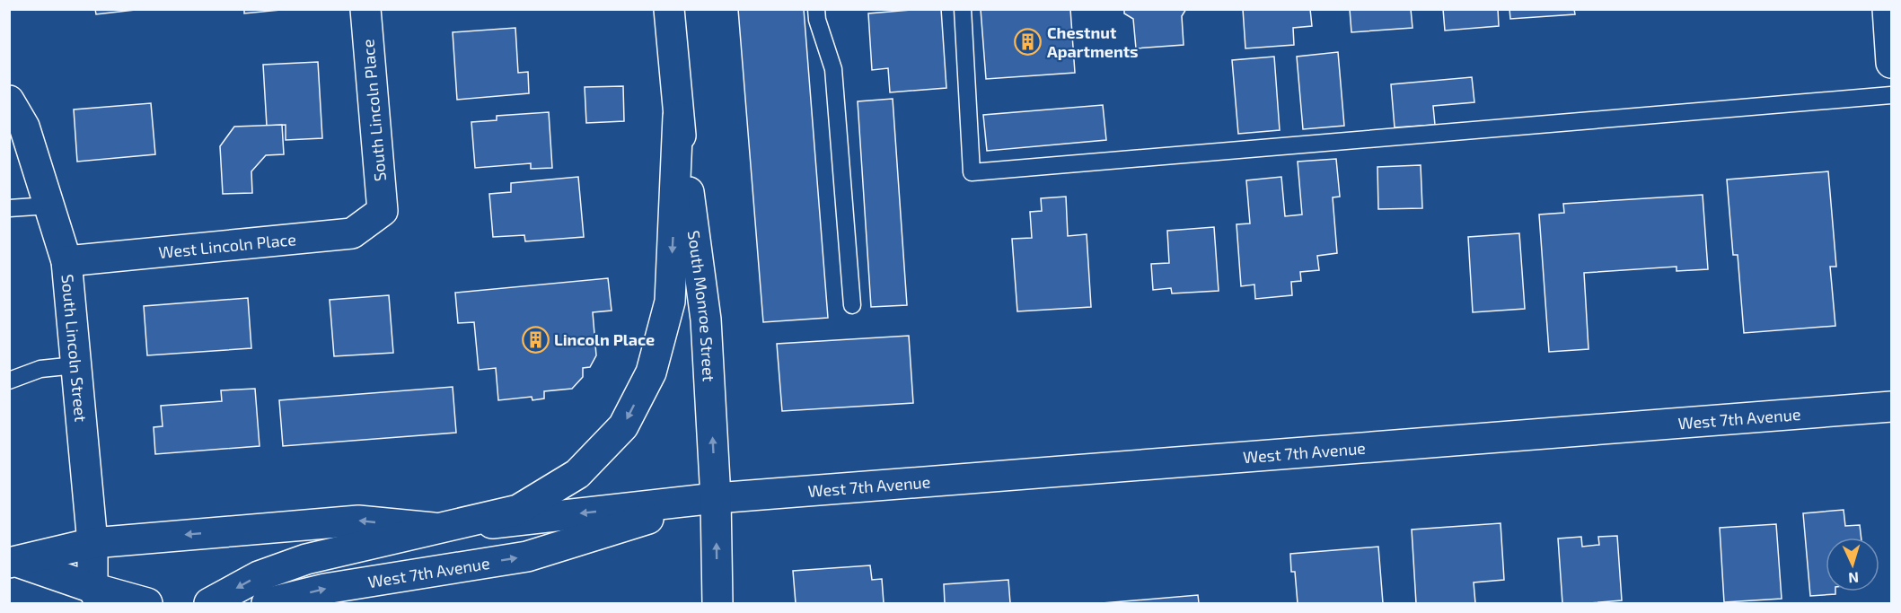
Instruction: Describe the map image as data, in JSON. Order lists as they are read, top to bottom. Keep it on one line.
{"streets":{"street":["South Lincoln Place","West Lincoln Place","South Monroe Street","South Lincoln Street","West 7th Avenue"]},"crossings":[["South Lincoln Place","West Lincoln Place"],["West Lincoln Place","South Lincoln Street"],["South Monroe Street","West 7th Avenue"],["South Lincoln Street","West 7th Avenue"]],"one_way":["South Monroe Street"],"places":{"building":["Chestnut Apartments","Lincoln Place"]},"north":"bottom"}
